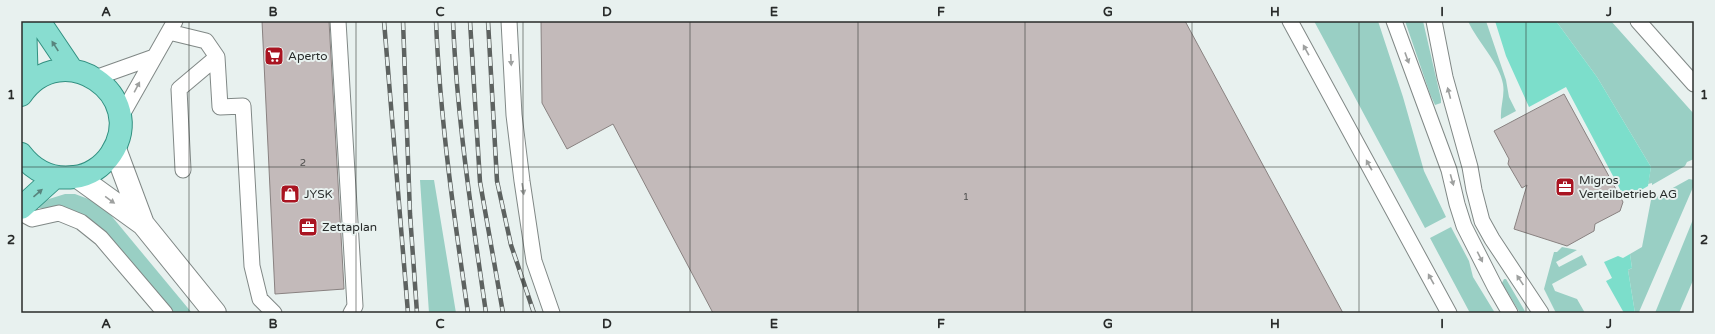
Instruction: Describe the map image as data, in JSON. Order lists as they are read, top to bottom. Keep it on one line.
{"places":{"supermarket":["Aperto"],"office":["Migros Verteilbetrieb AG","Zettaplan"],"shop":["JYSK"]},"house_numbers":["2","1"],"grid":{"columns":["A","B","C","D","E","F","G","H","I","J"],"rows":["1","2"]}}
